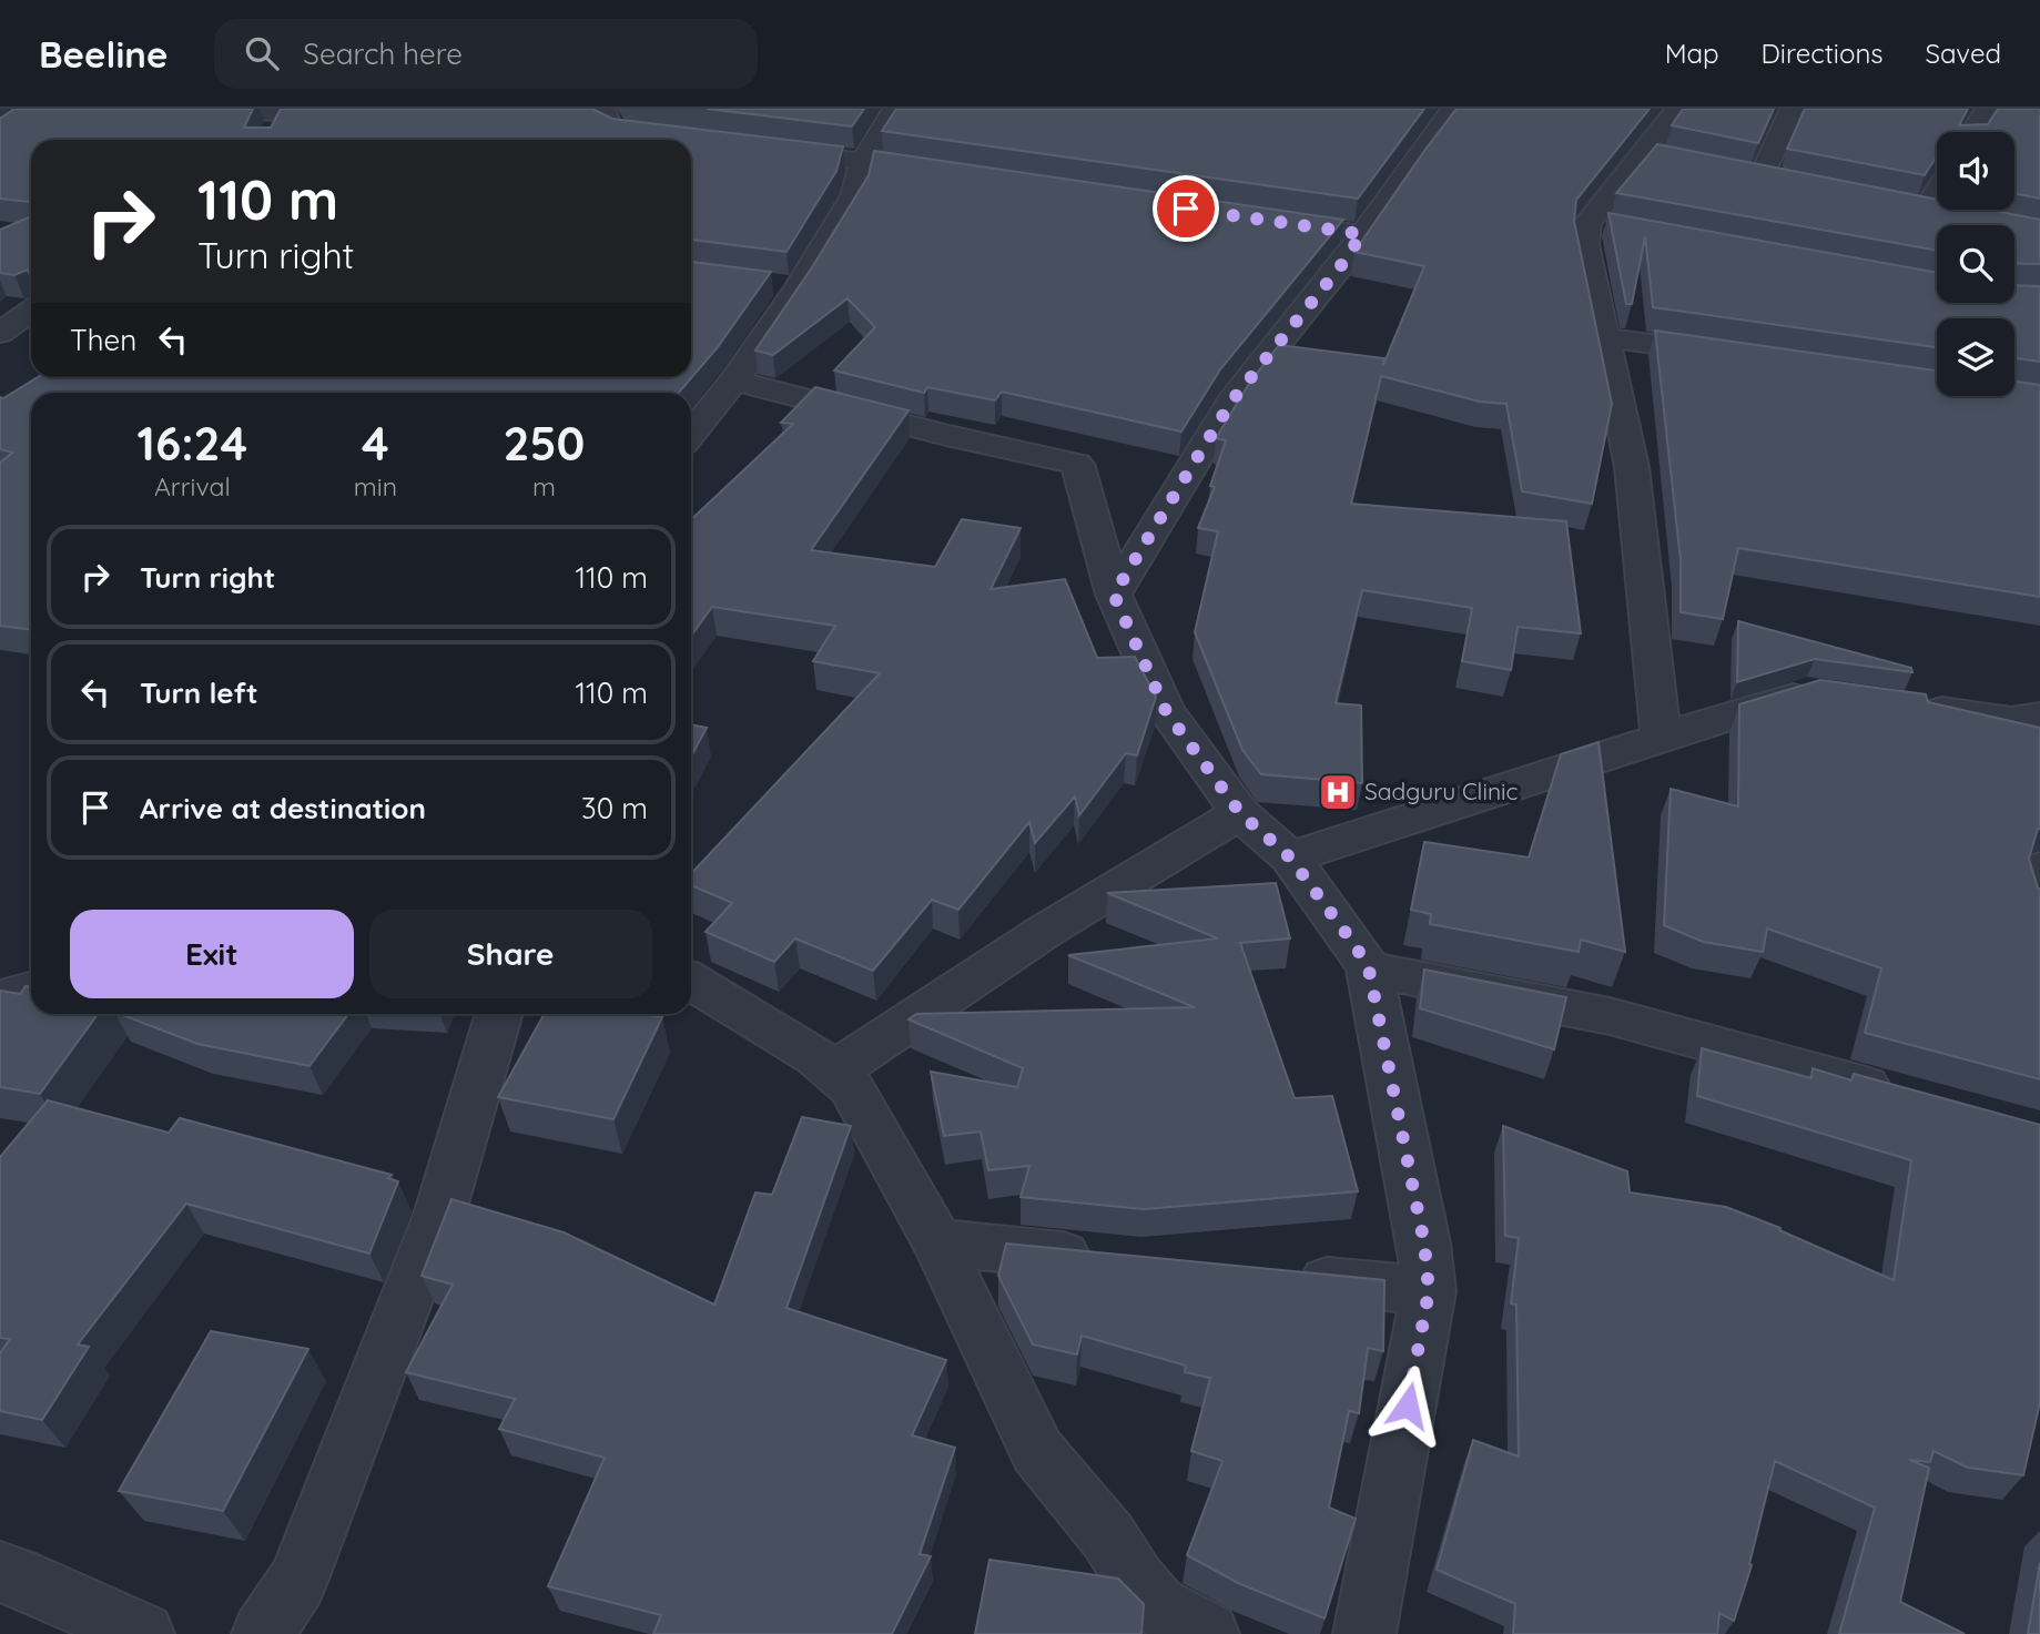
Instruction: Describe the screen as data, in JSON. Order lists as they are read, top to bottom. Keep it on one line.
{"places":{"hospital":["Sadguru Clinic"]},"page":{"header":"Beeline","search":"Search here","nav":["Map","Directions","Saved"],"turn":["110 m","Turn right"],"then":"Then","eta":["16:24","Arrival","4","min","250","m"],"list":[{"name":"Turn right","value":"110 m"},{"name":"Turn left","value":"110 m"},{"name":"Arrive at destination","value":"30 m"}],"buttons":["Exit","Share"]}}
